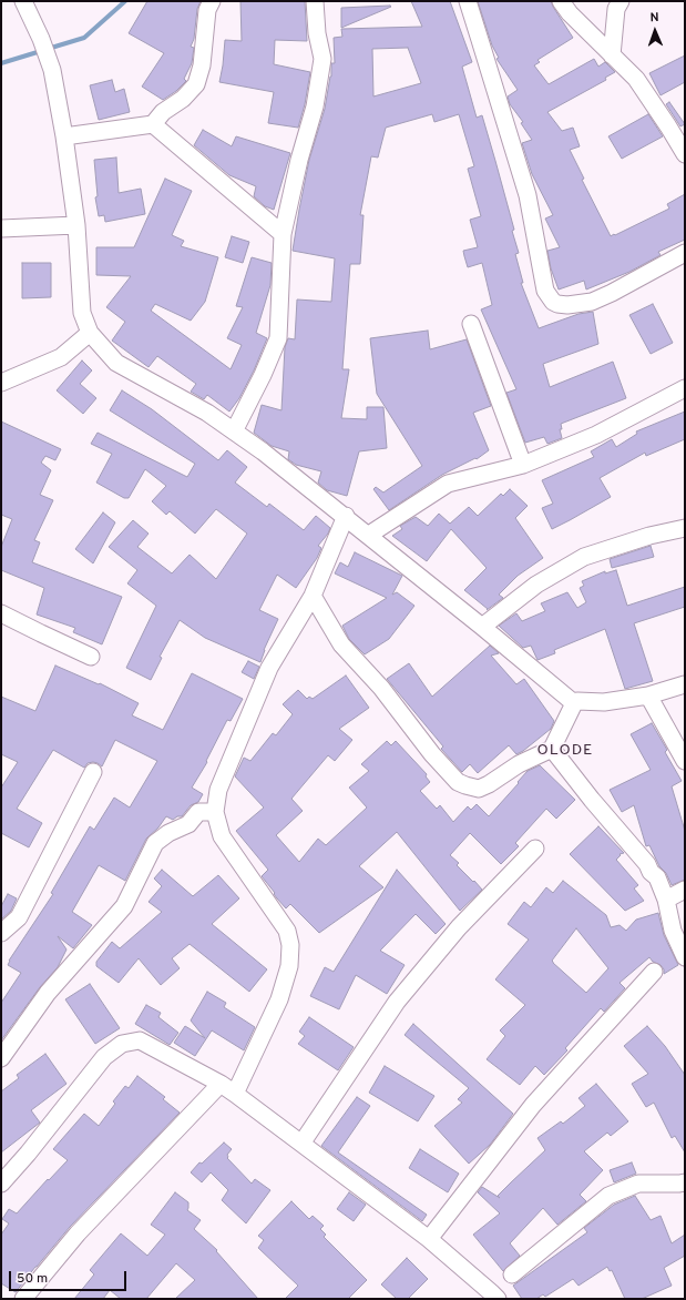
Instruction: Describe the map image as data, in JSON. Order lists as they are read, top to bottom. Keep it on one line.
{"districts":["OLODE"],"scale_bar":"50 m","north":"top"}
